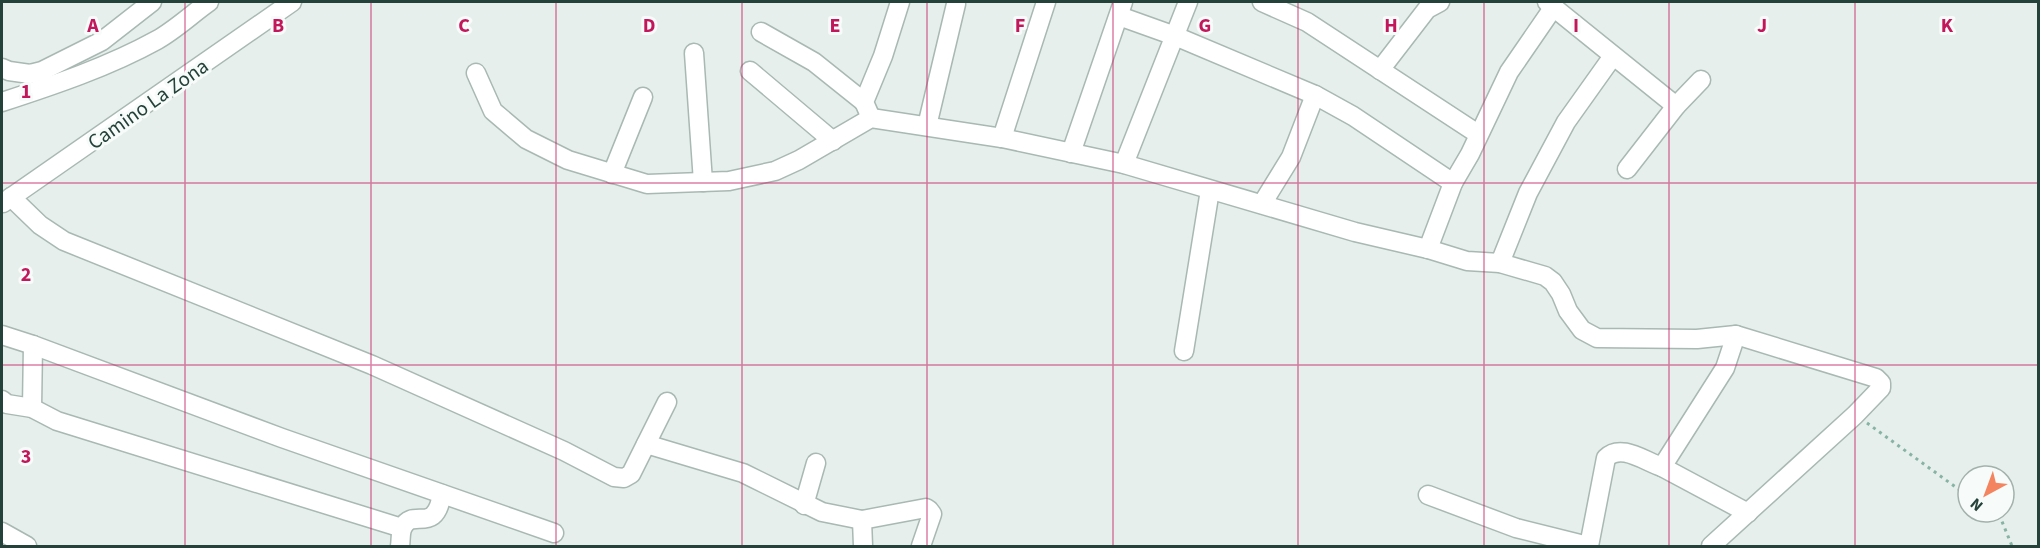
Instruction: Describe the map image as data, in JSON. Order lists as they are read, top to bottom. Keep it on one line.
{"streets":{"street":["Camino La Zona"]},"north":"bottom left","grid":{"columns":["A","B","C","D","E","F","G","H","I","J","K"],"rows":["1","2","3"]}}
